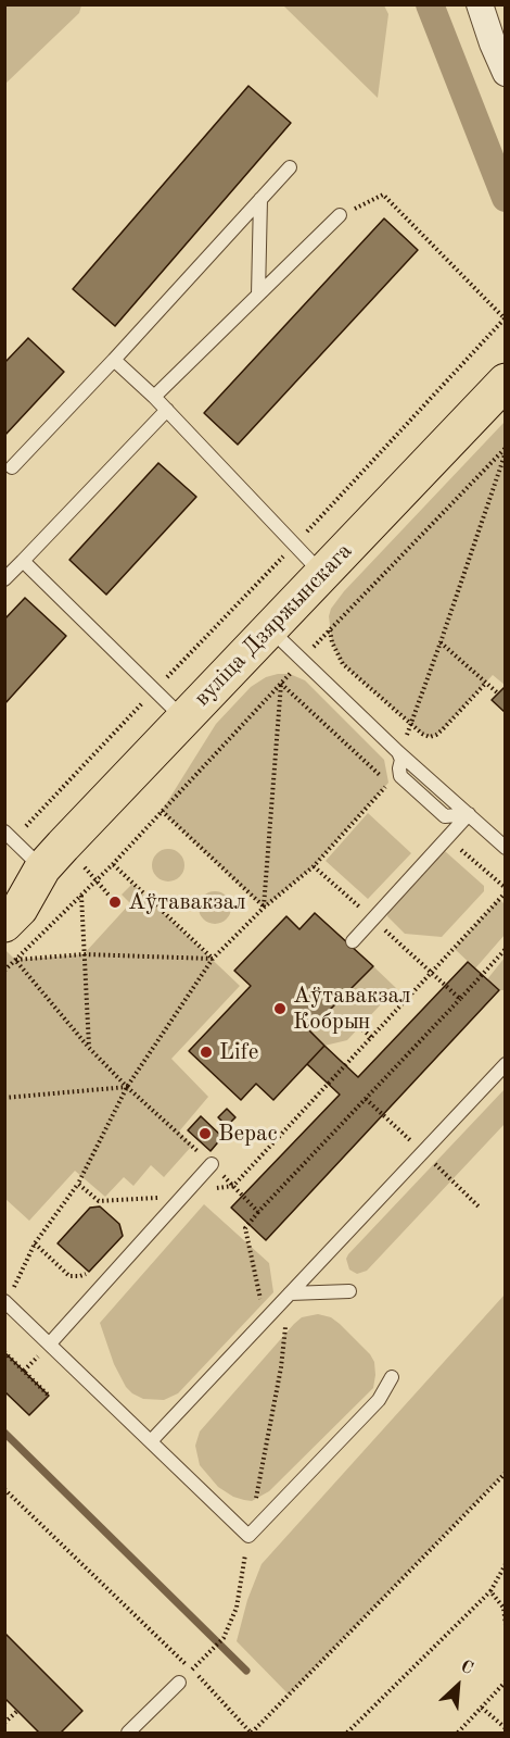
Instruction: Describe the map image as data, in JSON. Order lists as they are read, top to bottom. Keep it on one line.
{"streets":{"main road":["вуліца Дзяржынскага"]},"places":["Аўтавакзал","Аўтавакзал Кобрын","Life","Верас"],"north":"top right"}
